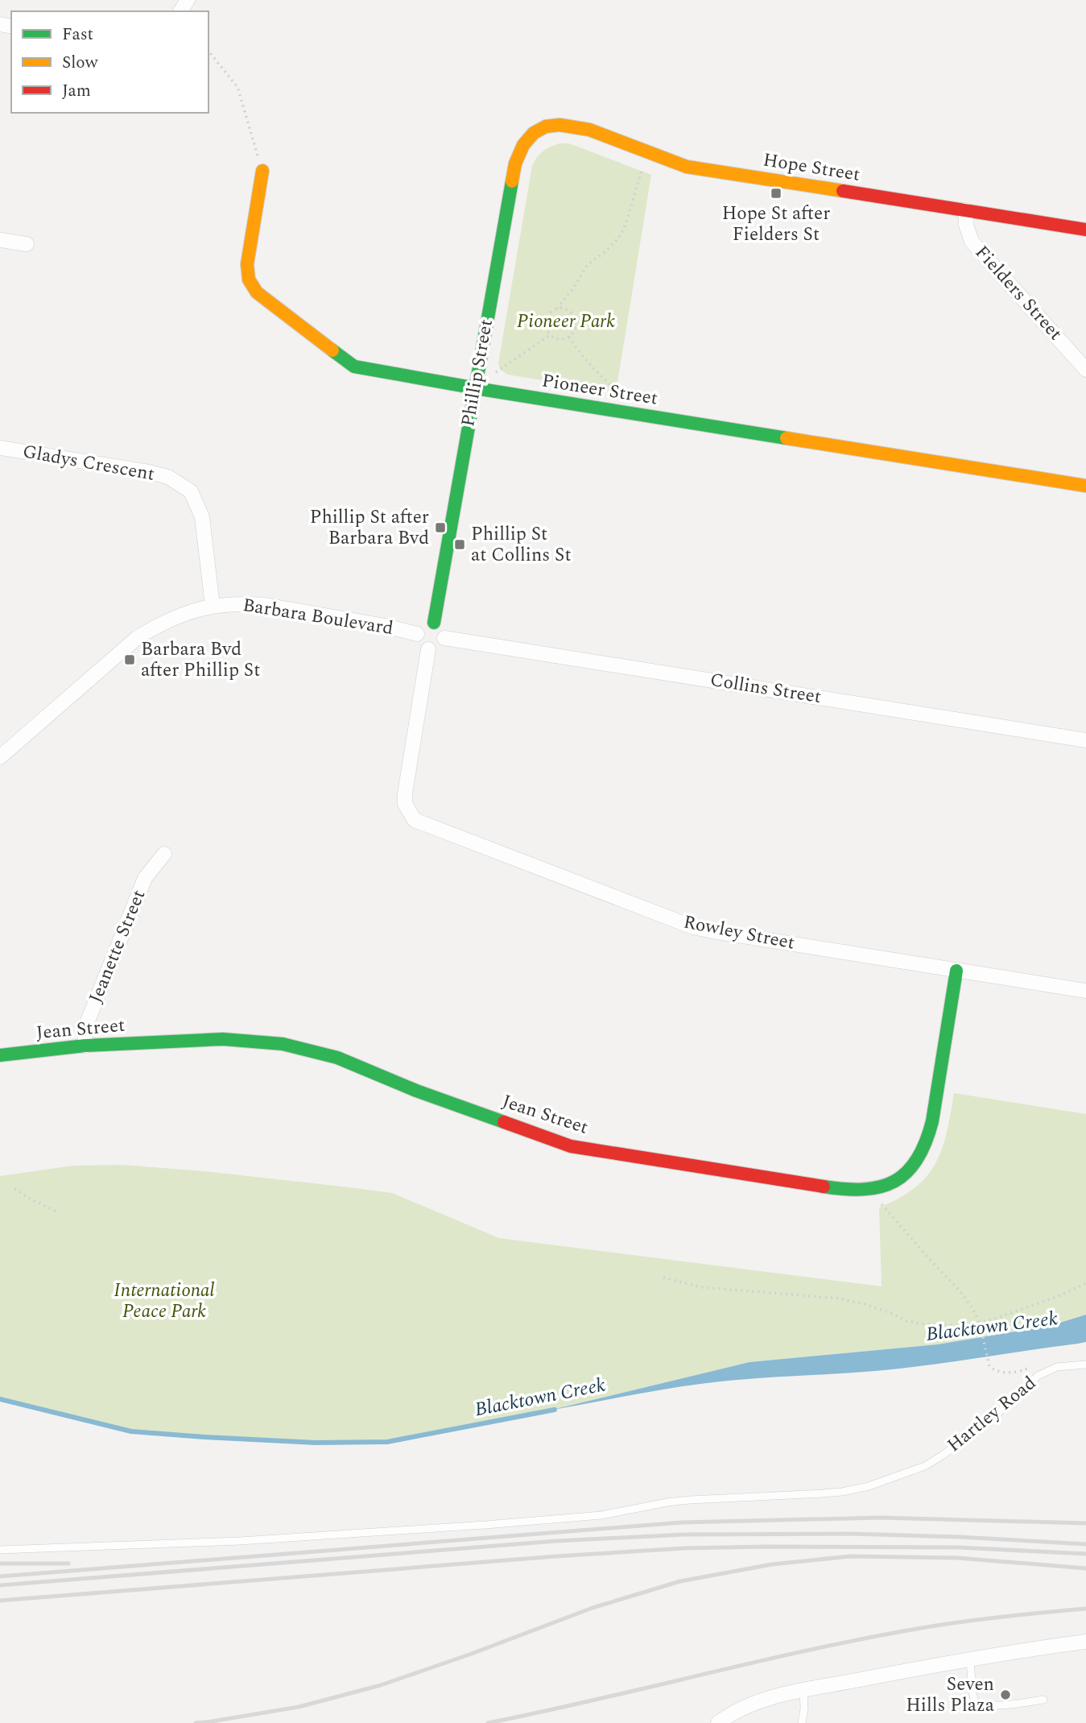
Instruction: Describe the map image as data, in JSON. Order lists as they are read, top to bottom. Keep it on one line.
{"streets":{"street":["Hope Street","Fielders Street","Phillip Street","Pioneer Street","Gladys Crescent","Barbara Boulevard","Collins Street","Rowley Street","Jeanette Street","Jean Street"],"lane":["Hartley Road"]},"crossings":[["Hope Street","Fielders Street"],["Hope Street","Phillip Street"],["Phillip Street","Pioneer Street"],["Phillip Street","Barbara Boulevard"],["Phillip Street","Collins Street"],["Phillip Street","Rowley Street"],["Gladys Crescent","Barbara Boulevard"],["Barbara Boulevard","Collins Street"],["Barbara Boulevard","Rowley Street"],["Collins Street","Rowley Street"],["Rowley Street","Jean Street"],["Jeanette Street","Jean Street"]],"water":["Blacktown Creek"],"parks":["Pioneer Park","International Peace Park"],"places":{"transit":["Hope St after Fielders St","Phillip St after Barbara Bvd","Phillip St at Collins St","Barbara Bvd after Phillip St"],"other":["Seven Hills Plaza"]},"legend":["Fast","Slow","Jam"]}
